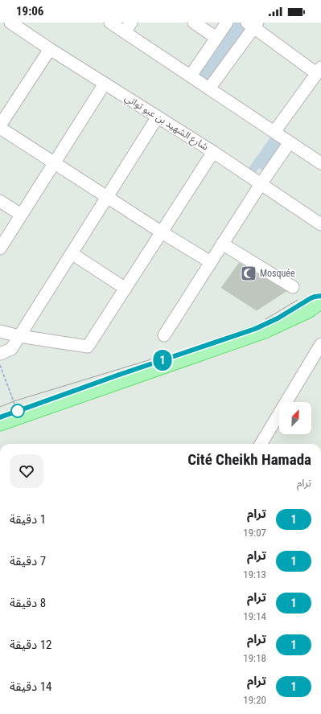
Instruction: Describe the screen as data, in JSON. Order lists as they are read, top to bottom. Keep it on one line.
{"streets":{"street":["شارع الشهيد بن عبو تواتي"]},"places":{"mosque":["Mosquée"]},"lines":["tram line 1"],"north":"top right","page":{"status":"19:06","on_map":"1","heading":["Cité Cheikh Hamada","ترام"],"list":[{"mark":"1","name":"ترام","note":"19:07","value":"1 دقيقة"},{"mark":"1","name":"ترام","note":"19:13","value":"7 دقيقة"},{"mark":"1","name":"ترام","note":"19:14","value":"8 دقيقة"},{"mark":"1","name":"ترام","note":"19:18","value":"12 دقيقة"},{"mark":"1","name":"ترام","note":"19:20","value":"14 دقيقة"}]}}
